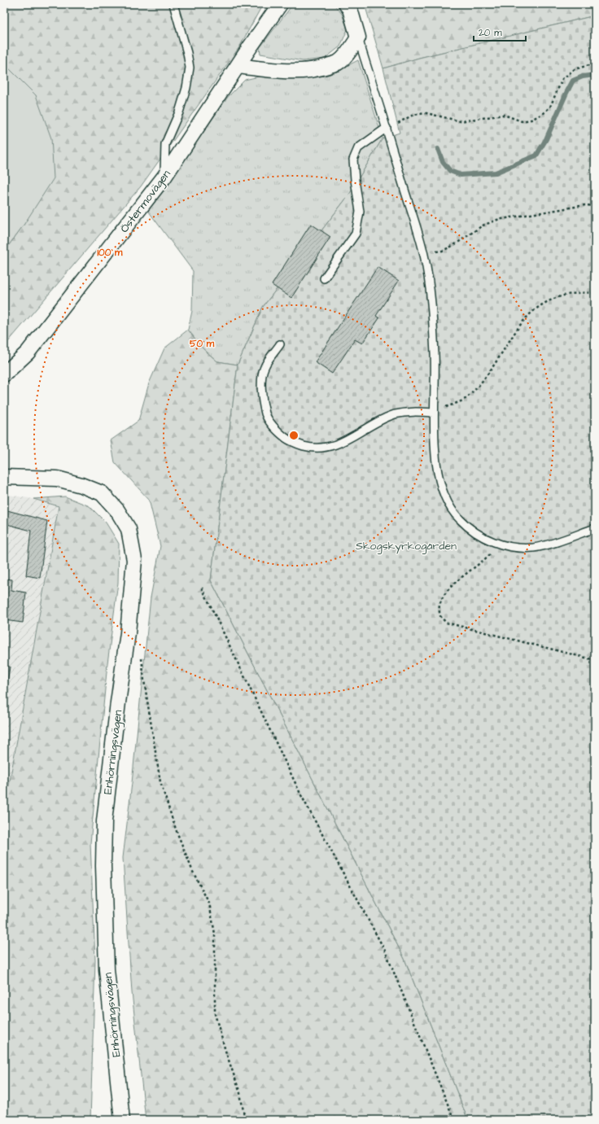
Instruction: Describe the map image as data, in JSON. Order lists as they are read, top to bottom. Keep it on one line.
{"streets":{"street":["Östermovägen","Enhörningsvägen"]},"parks":["Skogskyrkogården"],"scale_bar":"20 m","rings":["100 m","50 m"]}
